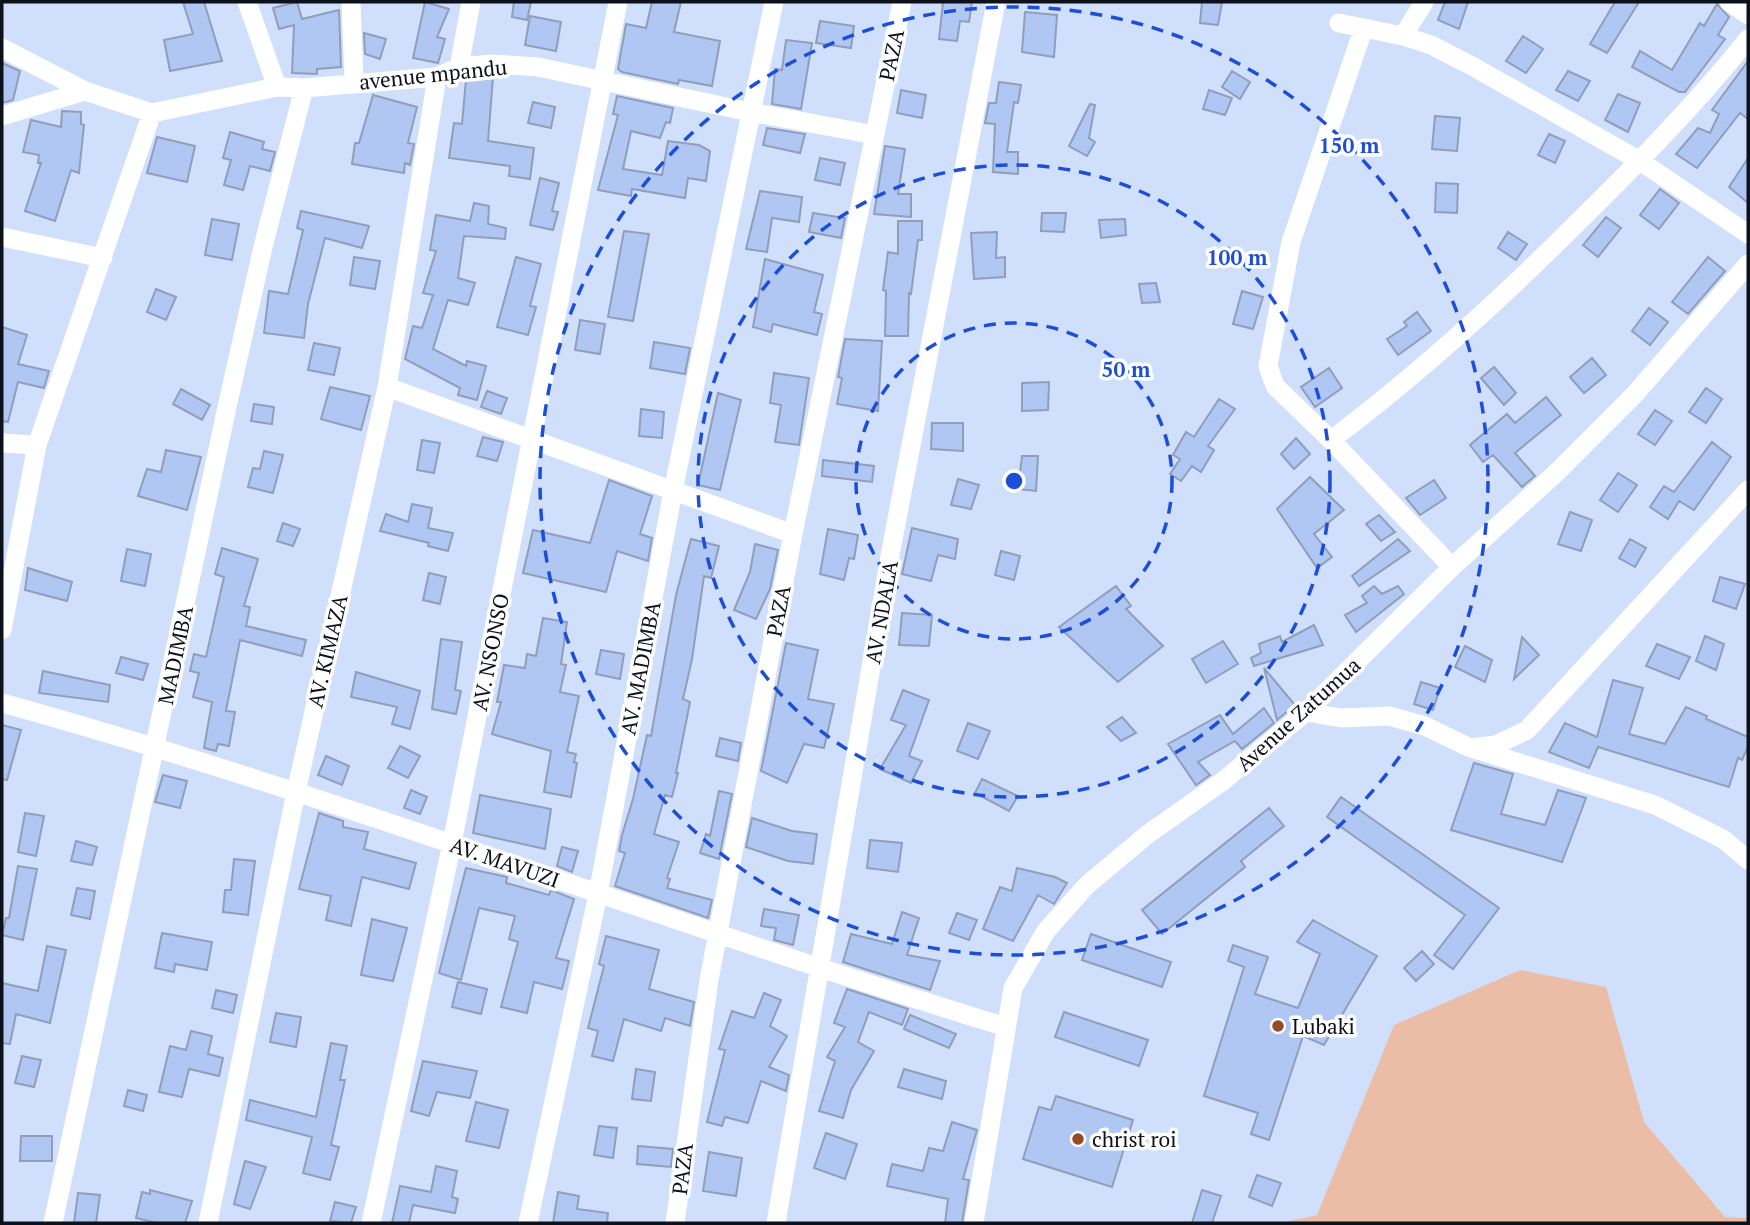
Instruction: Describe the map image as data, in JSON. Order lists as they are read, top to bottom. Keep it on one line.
{"streets":{"street":["PAZA","avenue mpandu","AV. NDALA","AV. KIMAZA","AV. NSONSO","MADIMBA","AV. MADIMBA","Avenue Zatumua","AV. MAVUZI"]},"crossings":[["PAZA","avenue mpandu"],["PAZA","AV. MAVUZI"],["avenue mpandu","AV. KIMAZA"],["avenue mpandu","AV. NSONSO"],["avenue mpandu","MADIMBA"],["avenue mpandu","AV. MADIMBA"],["AV. NDALA","AV. MAVUZI"],["AV. KIMAZA","AV. MAVUZI"],["AV. NSONSO","AV. MAVUZI"],["MADIMBA","AV. MAVUZI"],["AV. MADIMBA","AV. MAVUZI"],["Avenue Zatumua","AV. MAVUZI"]],"places":["Lubaki","christ roi"],"rings":["150 m","100 m","50 m"]}
